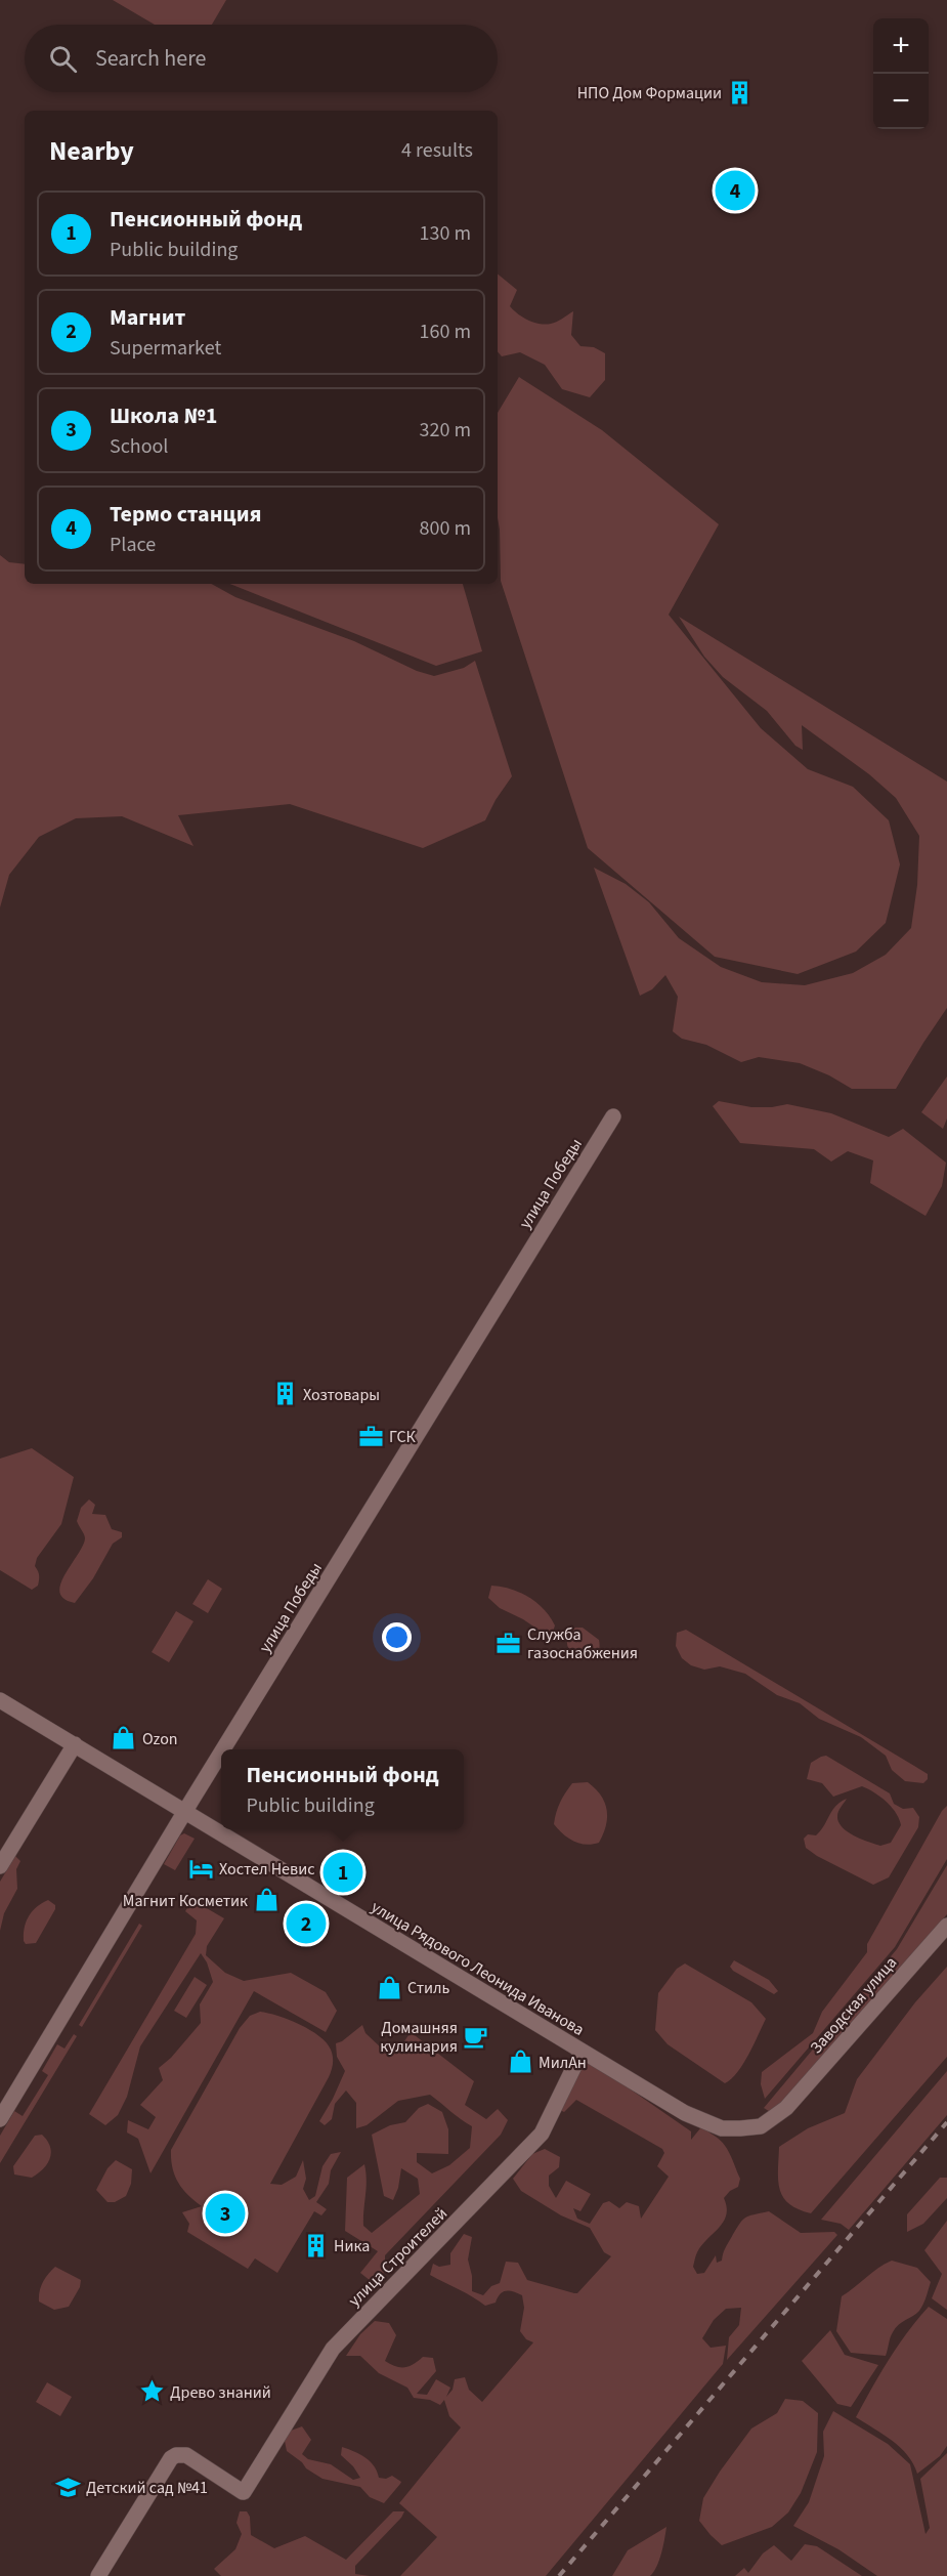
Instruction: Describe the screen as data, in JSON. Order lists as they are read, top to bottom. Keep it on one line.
{"streets":{"street":["улица Победы","улица Рядового Леонида Иванова","Заводская улица","улица Строителей"]},"crossings":[["улица Победы","улица Рядового Леонида Иванова"],["улица Рядового Леонида Иванова","Заводская улица"],["улица Рядового Леонида Иванова","улица Строителей"]],"places":{"building":["НПО Дом Формации","Хозтовары","Ника"],"office":["ГСК","Служба газоснабжения"],"shop":["Ozon","Магнит Косметик","Стиль","МилАн"],"hotel":["Хостел Невис"],"cafe":["Домашняя кулинария"],"place":["Древо знаний"],"school or university":["Детский сад №41"]},"page":{"map_buttons":["+","−"],"search":"Search here","heading":["Nearby","4 results"],"pins":["4","1","2","3"],"list":[{"mark":"1","name":"Пенсионный фонд","note":"Public building","value":"130 m"},{"mark":"2","name":"Магнит","note":"Supermarket","value":"160 m"},{"mark":"3","name":"Школа №1","note":"School","value":"320 m"},{"mark":"4","name":"Термо станция","note":"Place","value":"800 m"}],"popup":["Пенсионный фонд","Public building"]}}
